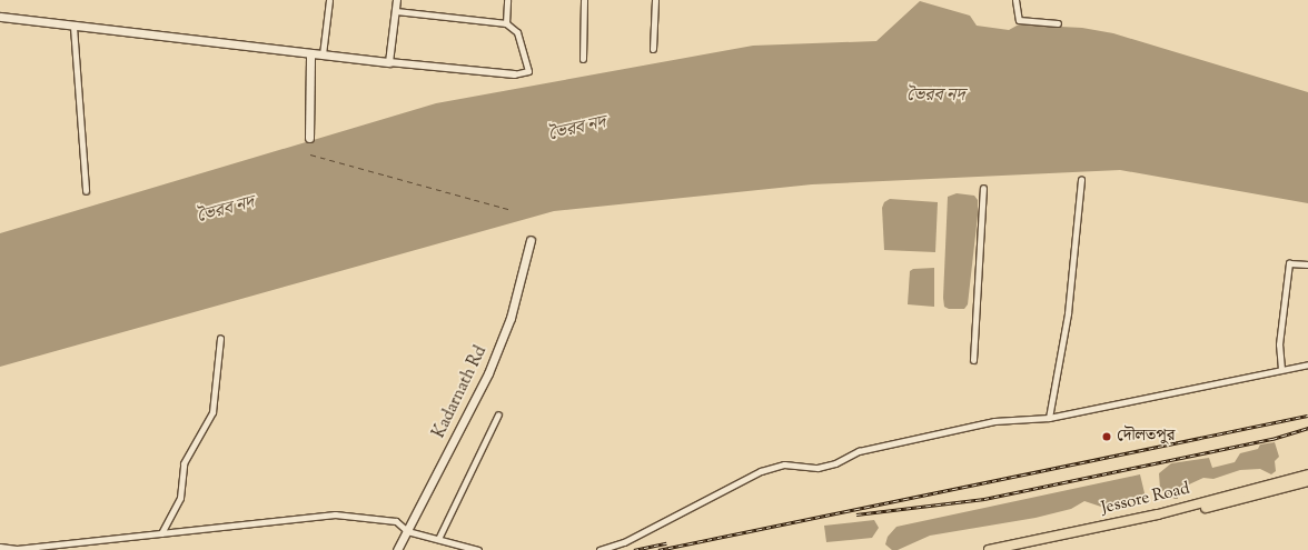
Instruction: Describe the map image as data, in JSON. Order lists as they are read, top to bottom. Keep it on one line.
{"streets":{"highway":["Jessore Road"],"main road":["Kadarnath Rd"]},"water":["ভৈরব নদ"],"places":["দৌলতপুর"]}
